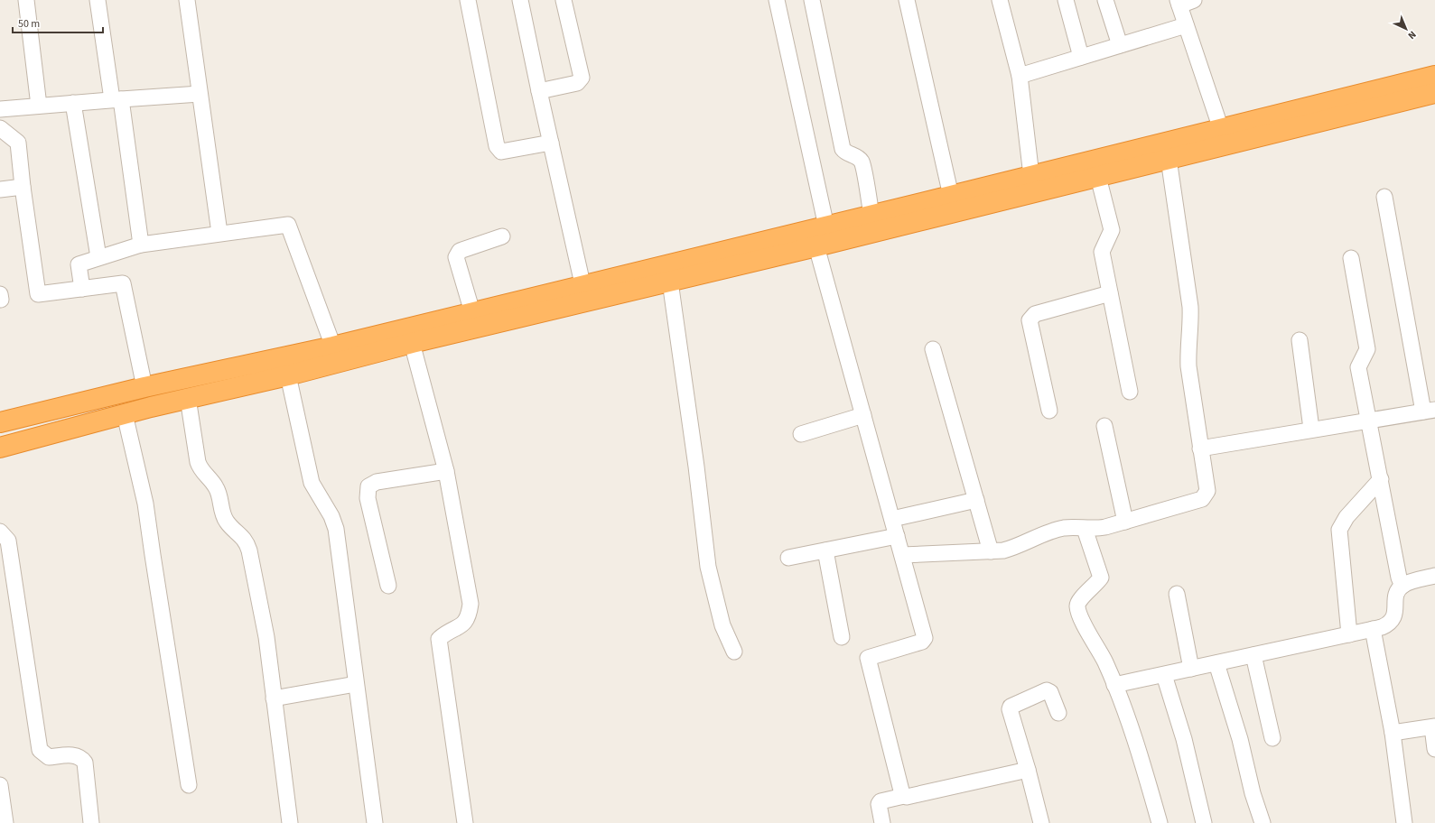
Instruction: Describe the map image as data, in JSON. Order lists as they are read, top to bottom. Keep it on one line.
{"scale_bar":"50 m","north":"bottom right"}
